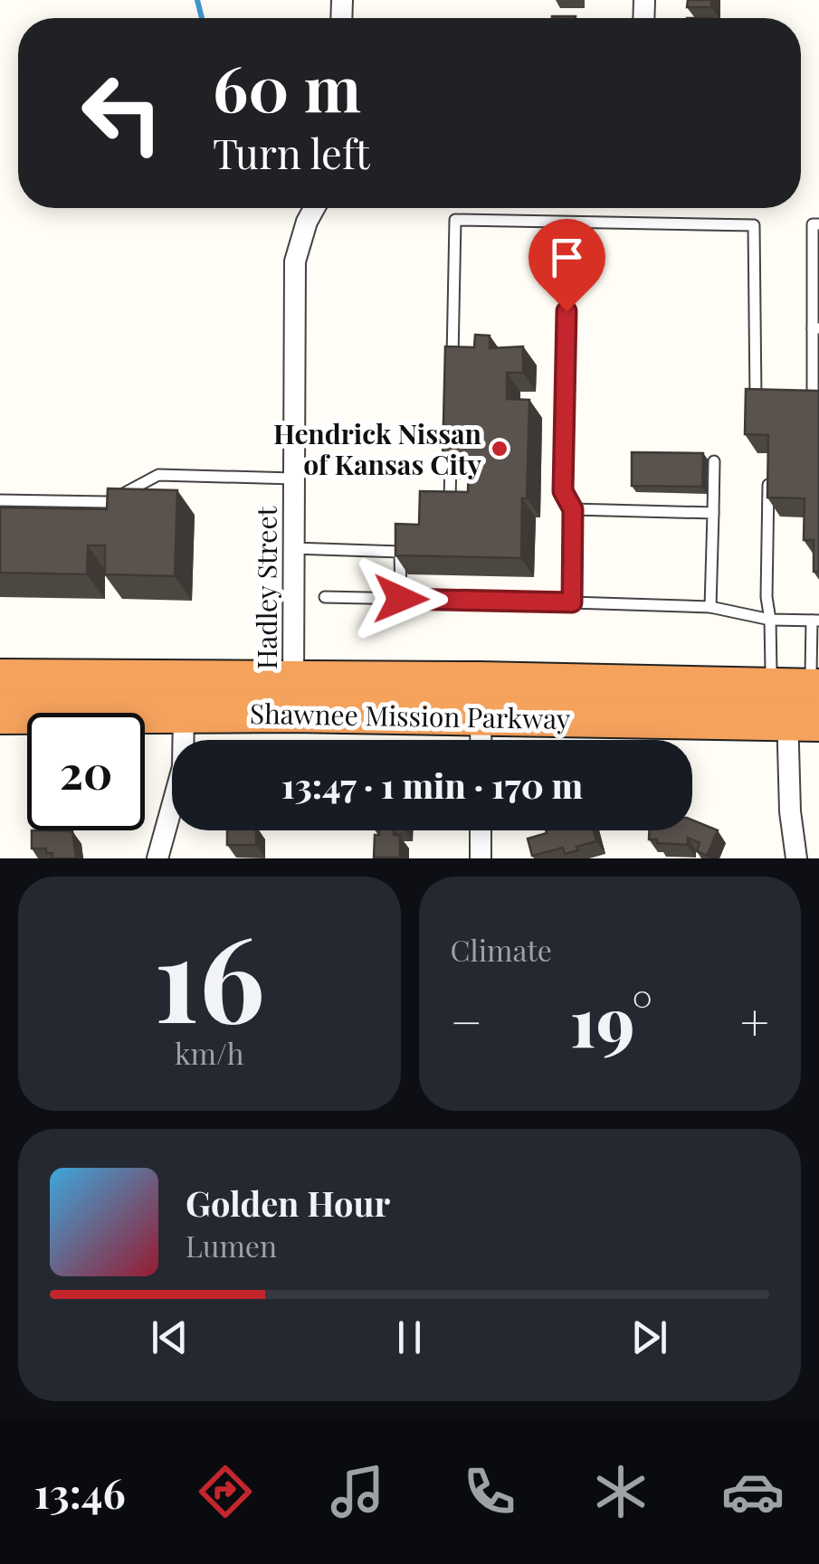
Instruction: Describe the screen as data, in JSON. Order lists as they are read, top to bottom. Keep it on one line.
{"streets":{"highway":["Shawnee Mission Parkway"],"street":["Hadley Street"]},"crossings":[["Hadley Street","Shawnee Mission Parkway"]],"places":["Hendrick Nissan of Kansas City"],"page":{"turn":["60 m","Turn left"],"limit":"20","trip":"13:47 · 1 min · 170 m","tile":[["16","km/h"],"Climate"],"heat":["−","19°","+"],"song":["Golden Hour","Lumen"],"tabs":"13:46"}}
